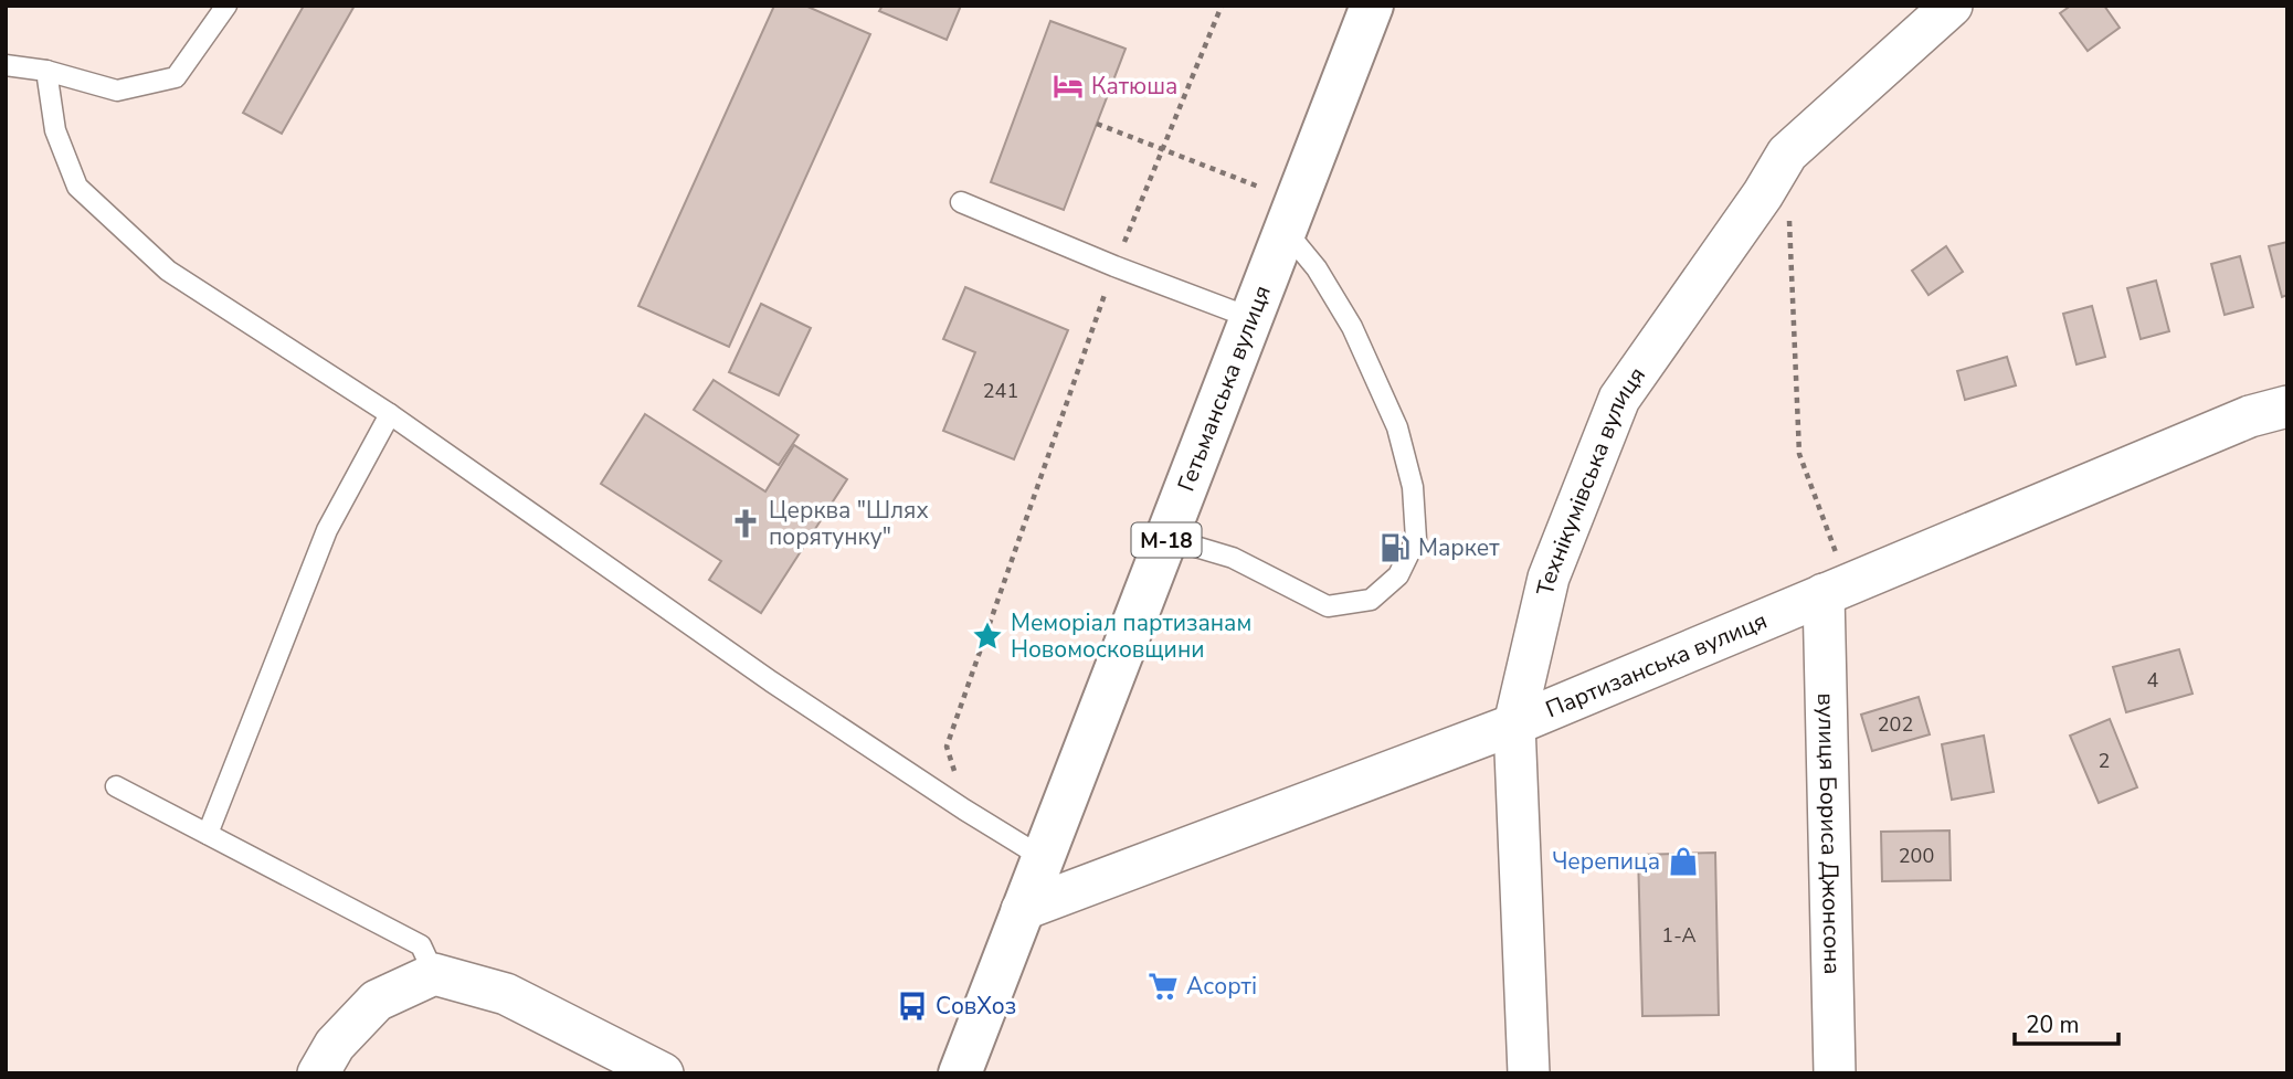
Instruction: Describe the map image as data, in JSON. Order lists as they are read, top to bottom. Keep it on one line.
{"streets":{"highway":["Гетьманська вулиця","М-18"],"street":["Технікумівська вулиця","Партизанська вулиця","вулиця Бориса Джонсона"]},"crossings":[["Гетьманська вулиця","Партизанська вулиця"],["Технікумівська вулиця","Партизанська вулиця"],["Партизанська вулиця","вулиця Бориса Джонсона"]],"places":{"hotel":["Катюша"],"church":["Церква \"Шлях порятунку\""],"fuel station":["Маркет"],"place":["Меморіал партизанам Новомосковщини"],"shop":["Черепица"],"supermarket":["Асорті"],"bus stop":["СовХоз"]},"house_numbers":["241","4","202","2","200","1-А"],"scale_bar":"20 m"}
